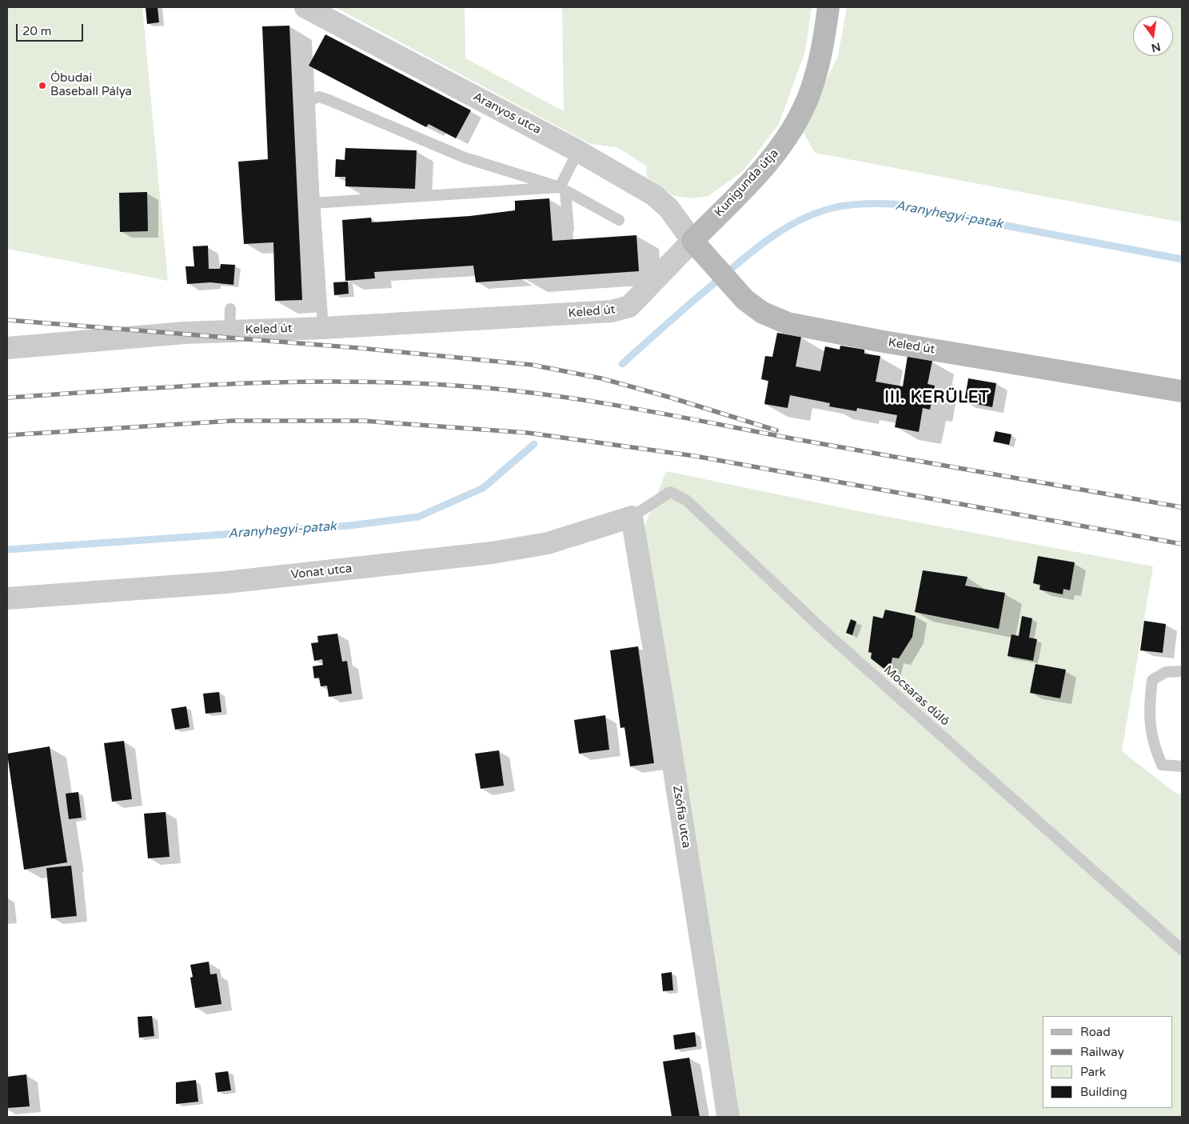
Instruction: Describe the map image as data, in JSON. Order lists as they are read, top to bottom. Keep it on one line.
{"streets":{"street":["Aranyos utca","Kunigunda útja","Keled út","Vonat utca","Zsófia utca"],"lane":["Mocsaras dűlő"]},"crossings":[["Aranyos utca","Kunigunda útja"],["Aranyos utca","Keled út"],["Kunigunda útja","Keled út"],["Vonat utca","Mocsaras dűlő"],["Vonat utca","Zsófia utca"],["Mocsaras dűlő","Zsófia utca"]],"districts":["III. KERÜLET"],"water":["Aranyhegyi-patak"],"places":["Óbudai Baseball Pálya"],"legend":["Road","Railway","Park","Building"],"scale_bar":"20 m","north":"bottom"}
